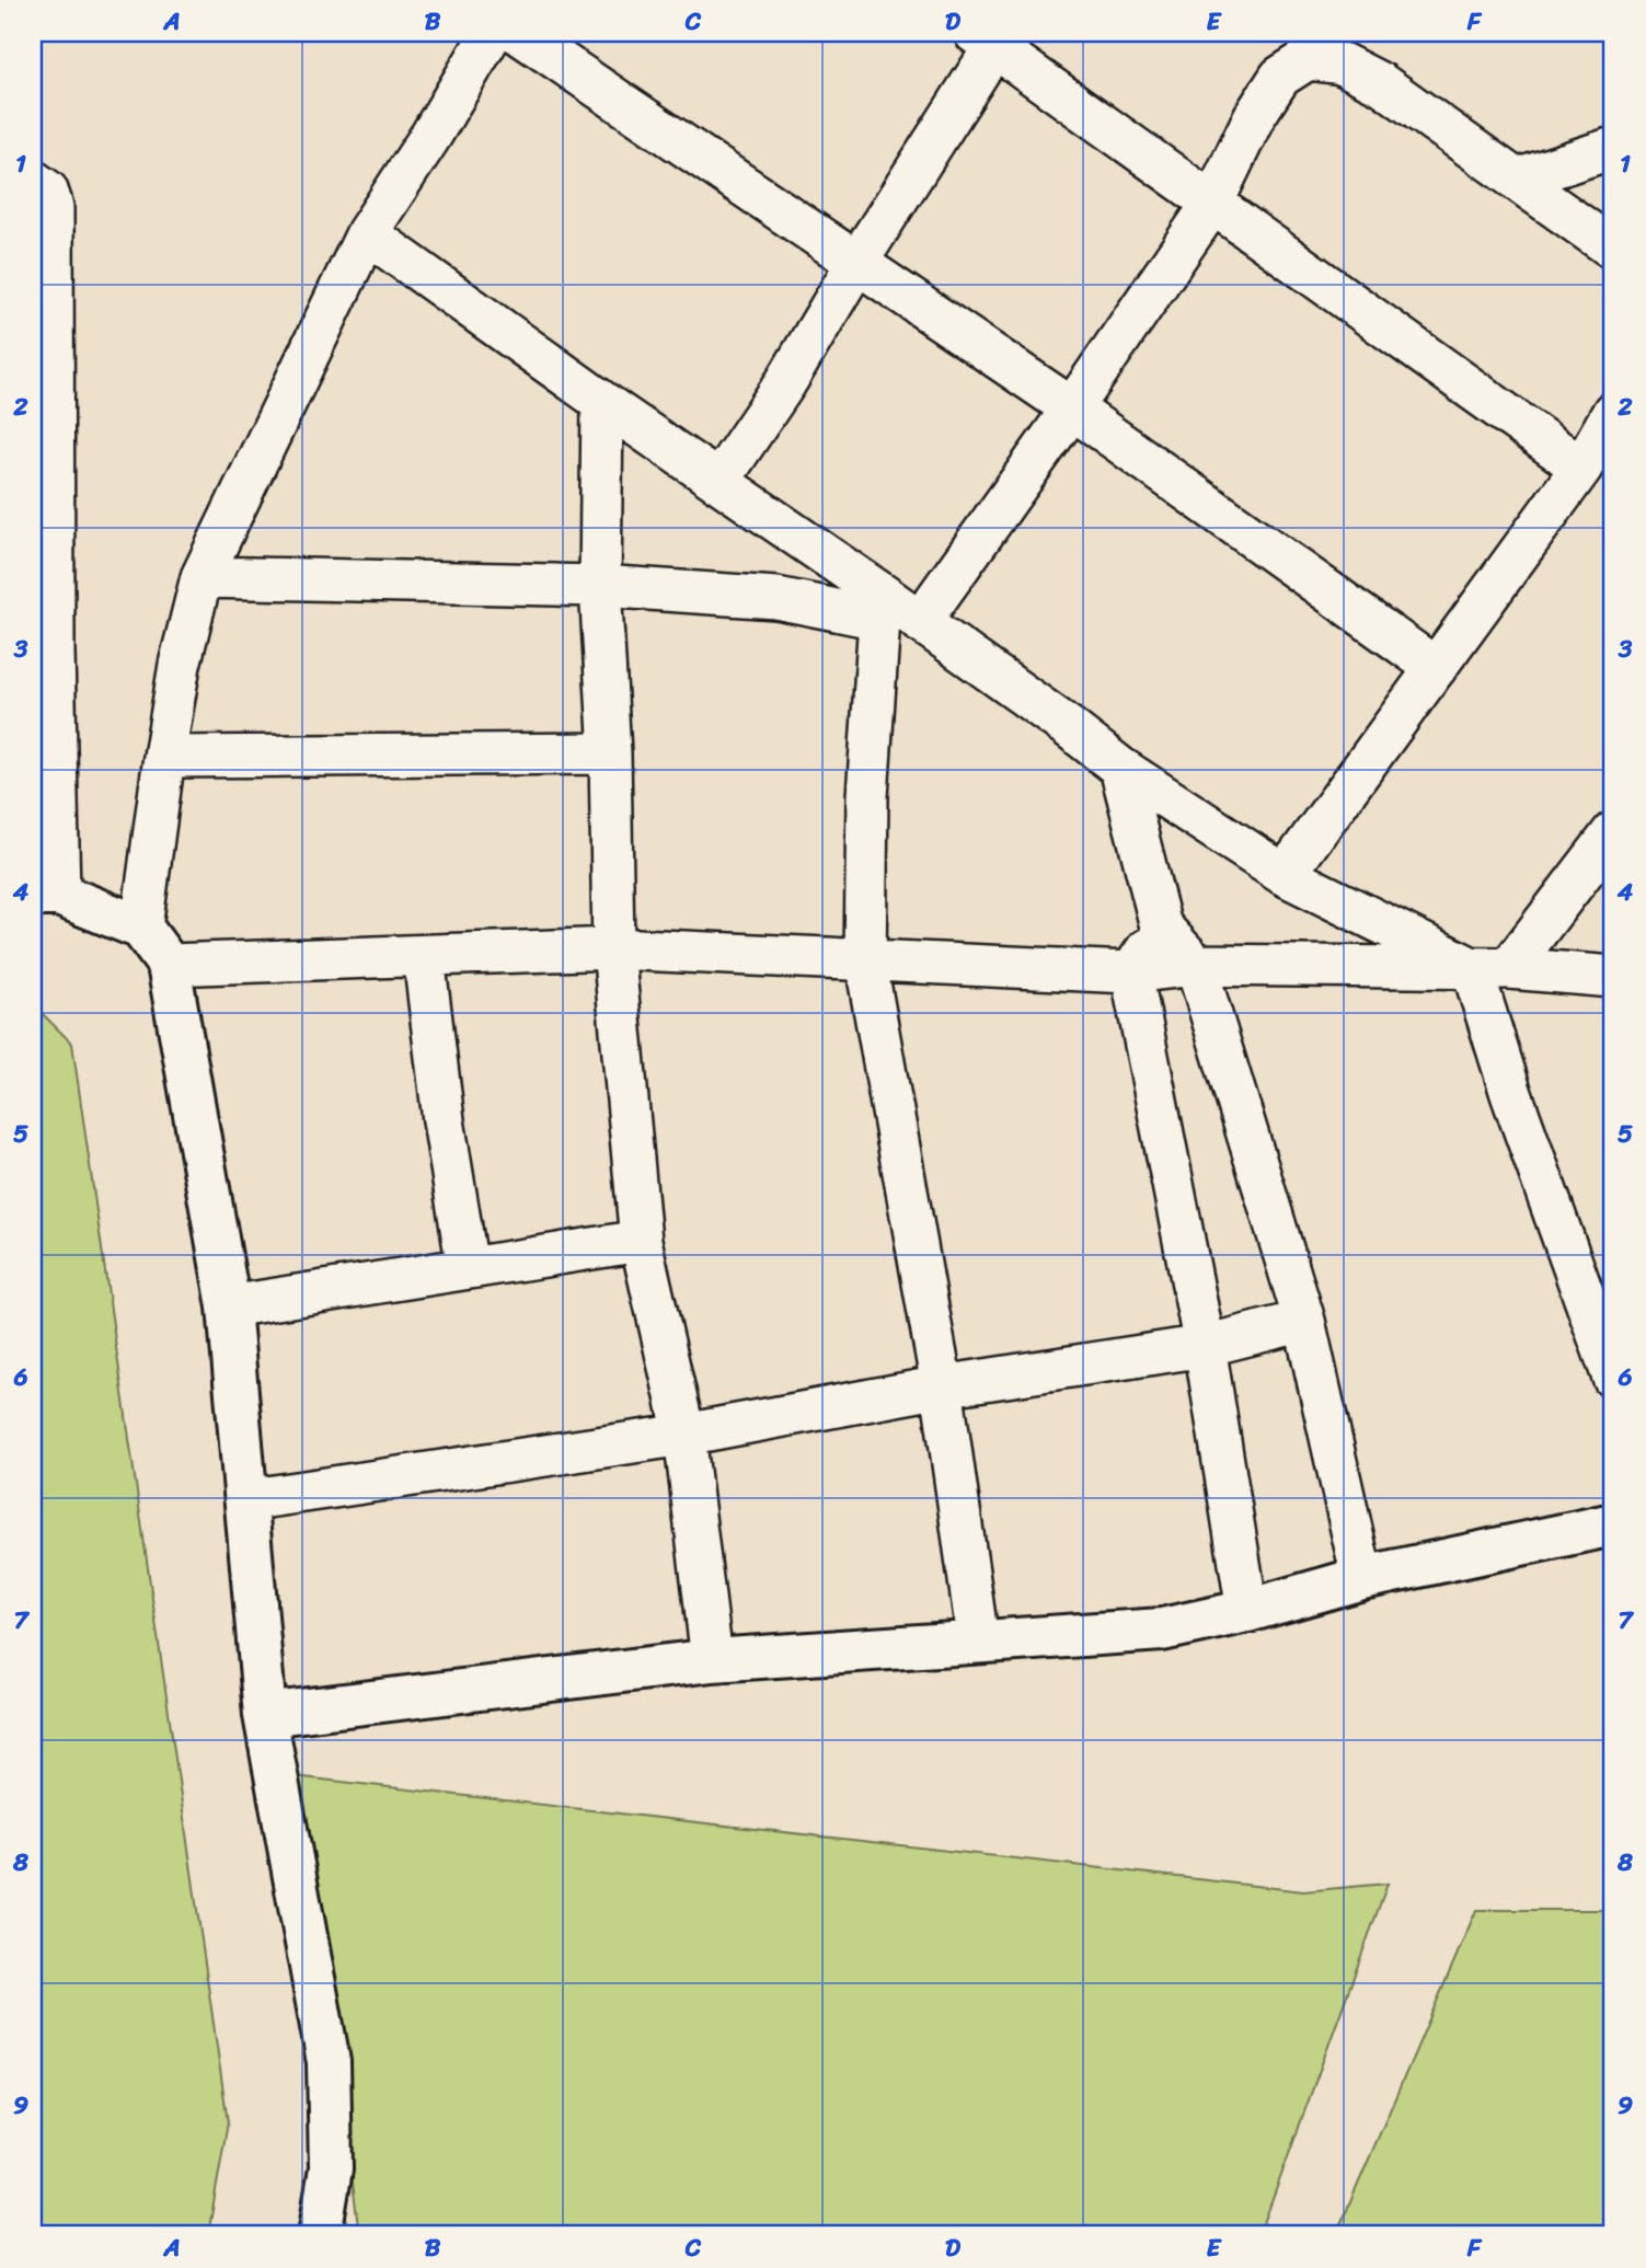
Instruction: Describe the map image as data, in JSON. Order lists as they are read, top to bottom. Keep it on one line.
{"grid":{"columns":["A","B","C","D","E","F"],"rows":["1","2","3","4","5","6","7","8","9"]}}
